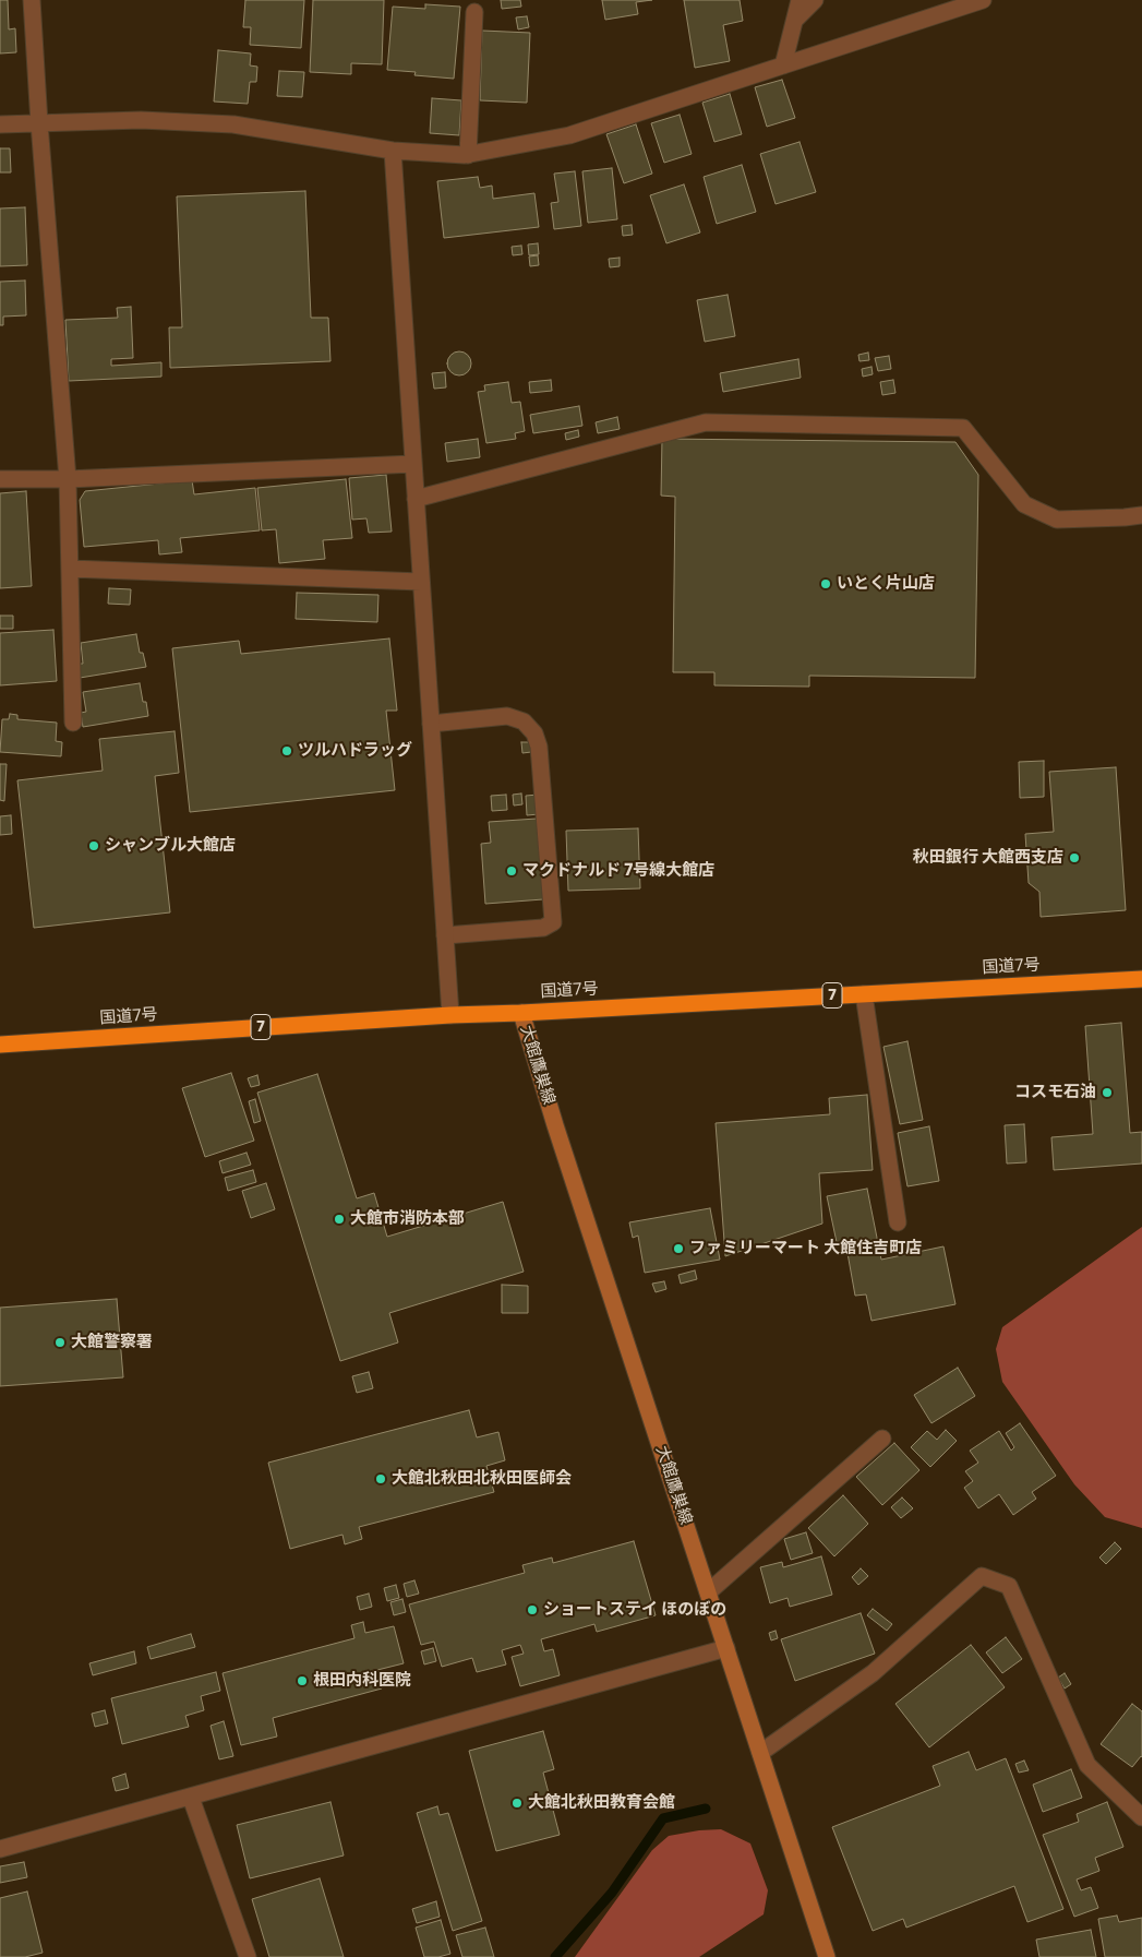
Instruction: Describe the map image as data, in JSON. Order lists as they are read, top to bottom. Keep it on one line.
{"streets":{"highway":["国道7号","7"],"main road":["大館鷹巣線"]},"crossings":[["国道7号","大館鷹巣線"]],"places":["いとく片山店","ツルハドラッグ","シャンブル大館店","秋田銀行 大館西支店","マクドナルド 7号線大館店","コスモ石油","大館市消防本部","ファミリーマート 大館住吉町店","大館警察署","大館北秋田北秋田医師会","ショートステイ ほのぼの","根田内科医院","大館北秋田教育会館"]}
